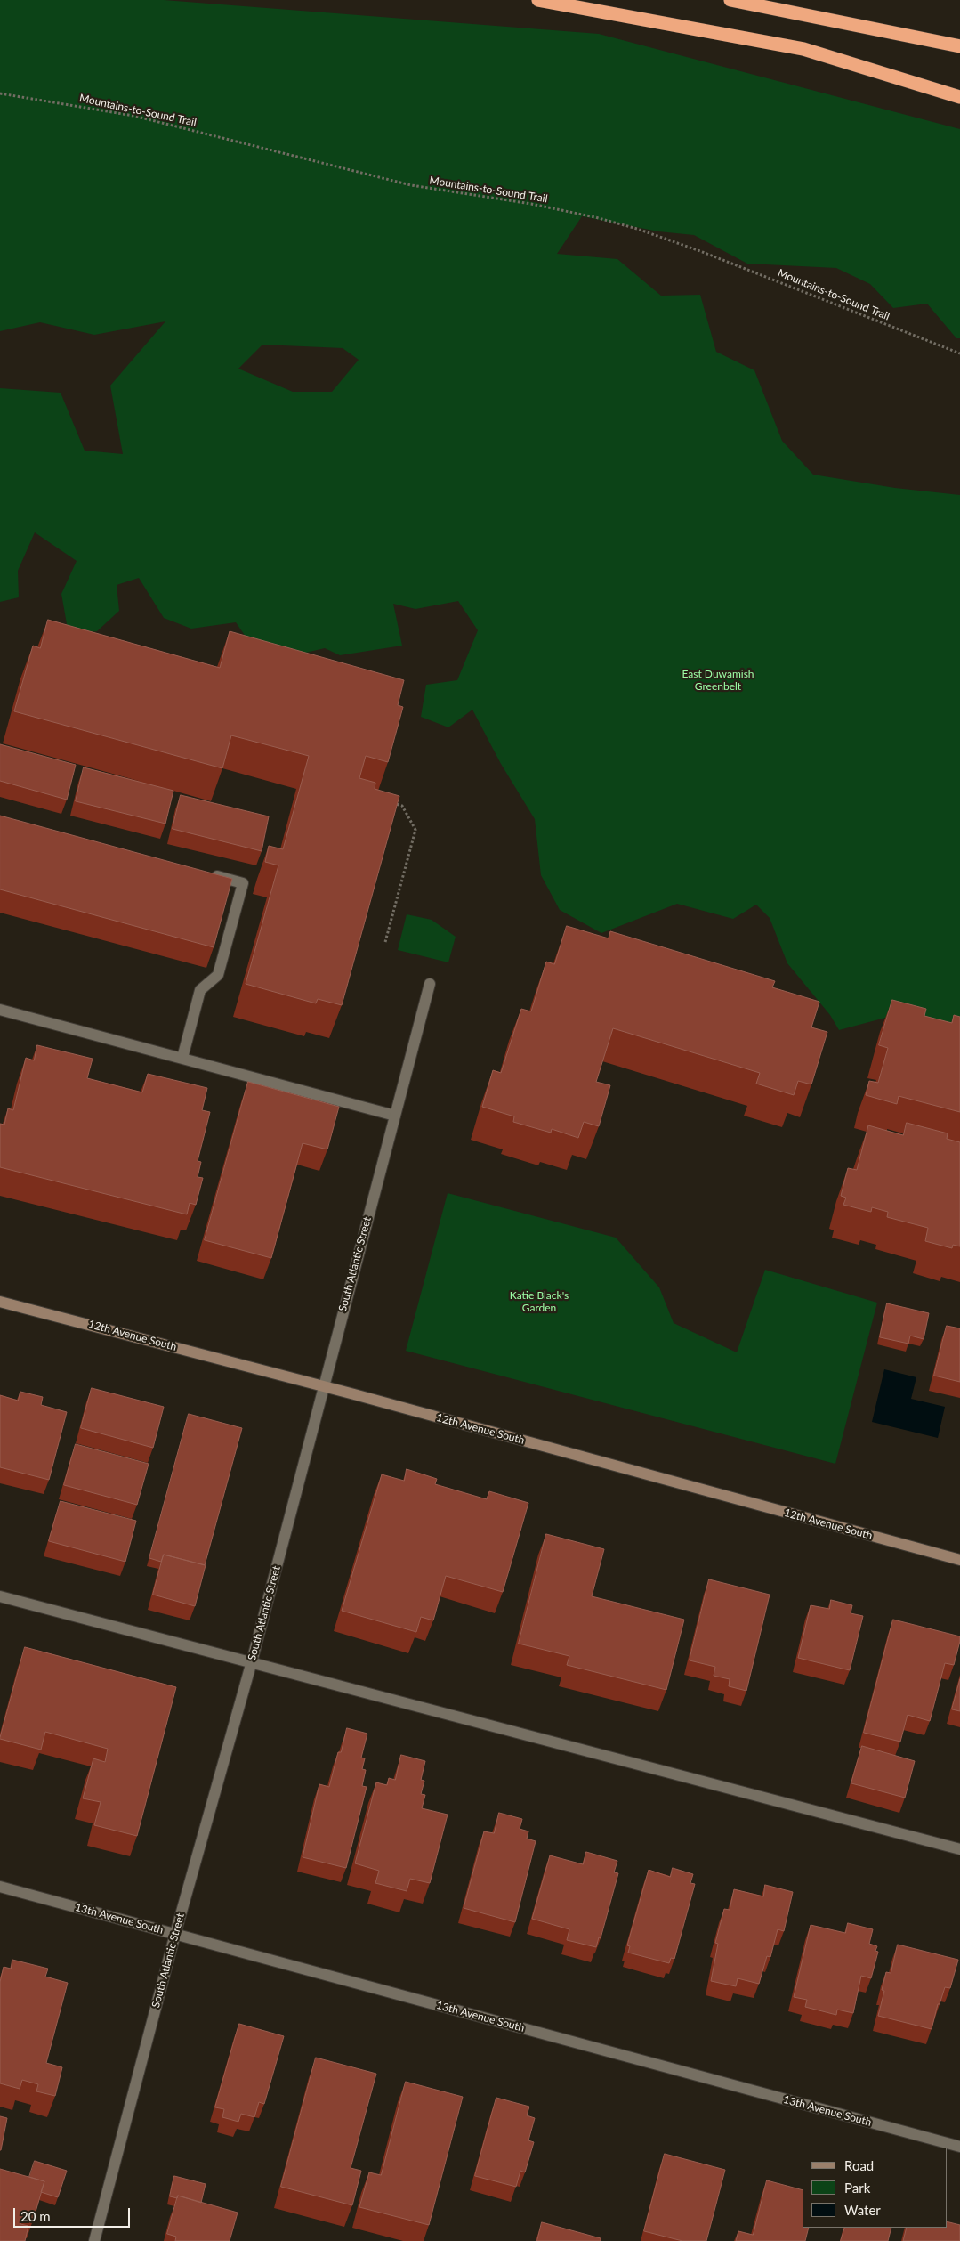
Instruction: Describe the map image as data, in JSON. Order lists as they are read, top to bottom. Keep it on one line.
{"streets":{"street":["South Atlantic Street","12th Avenue South","13th Avenue South"],"path":["Mountains-to-Sound Trail"]},"crossings":[["South Atlantic Street","12th Avenue South"],["South Atlantic Street","13th Avenue South"]],"parks":["East Duwamish Greenbelt","Katie Black's Garden"],"legend":["Road","Park","Water"],"scale_bar":"20 m"}
